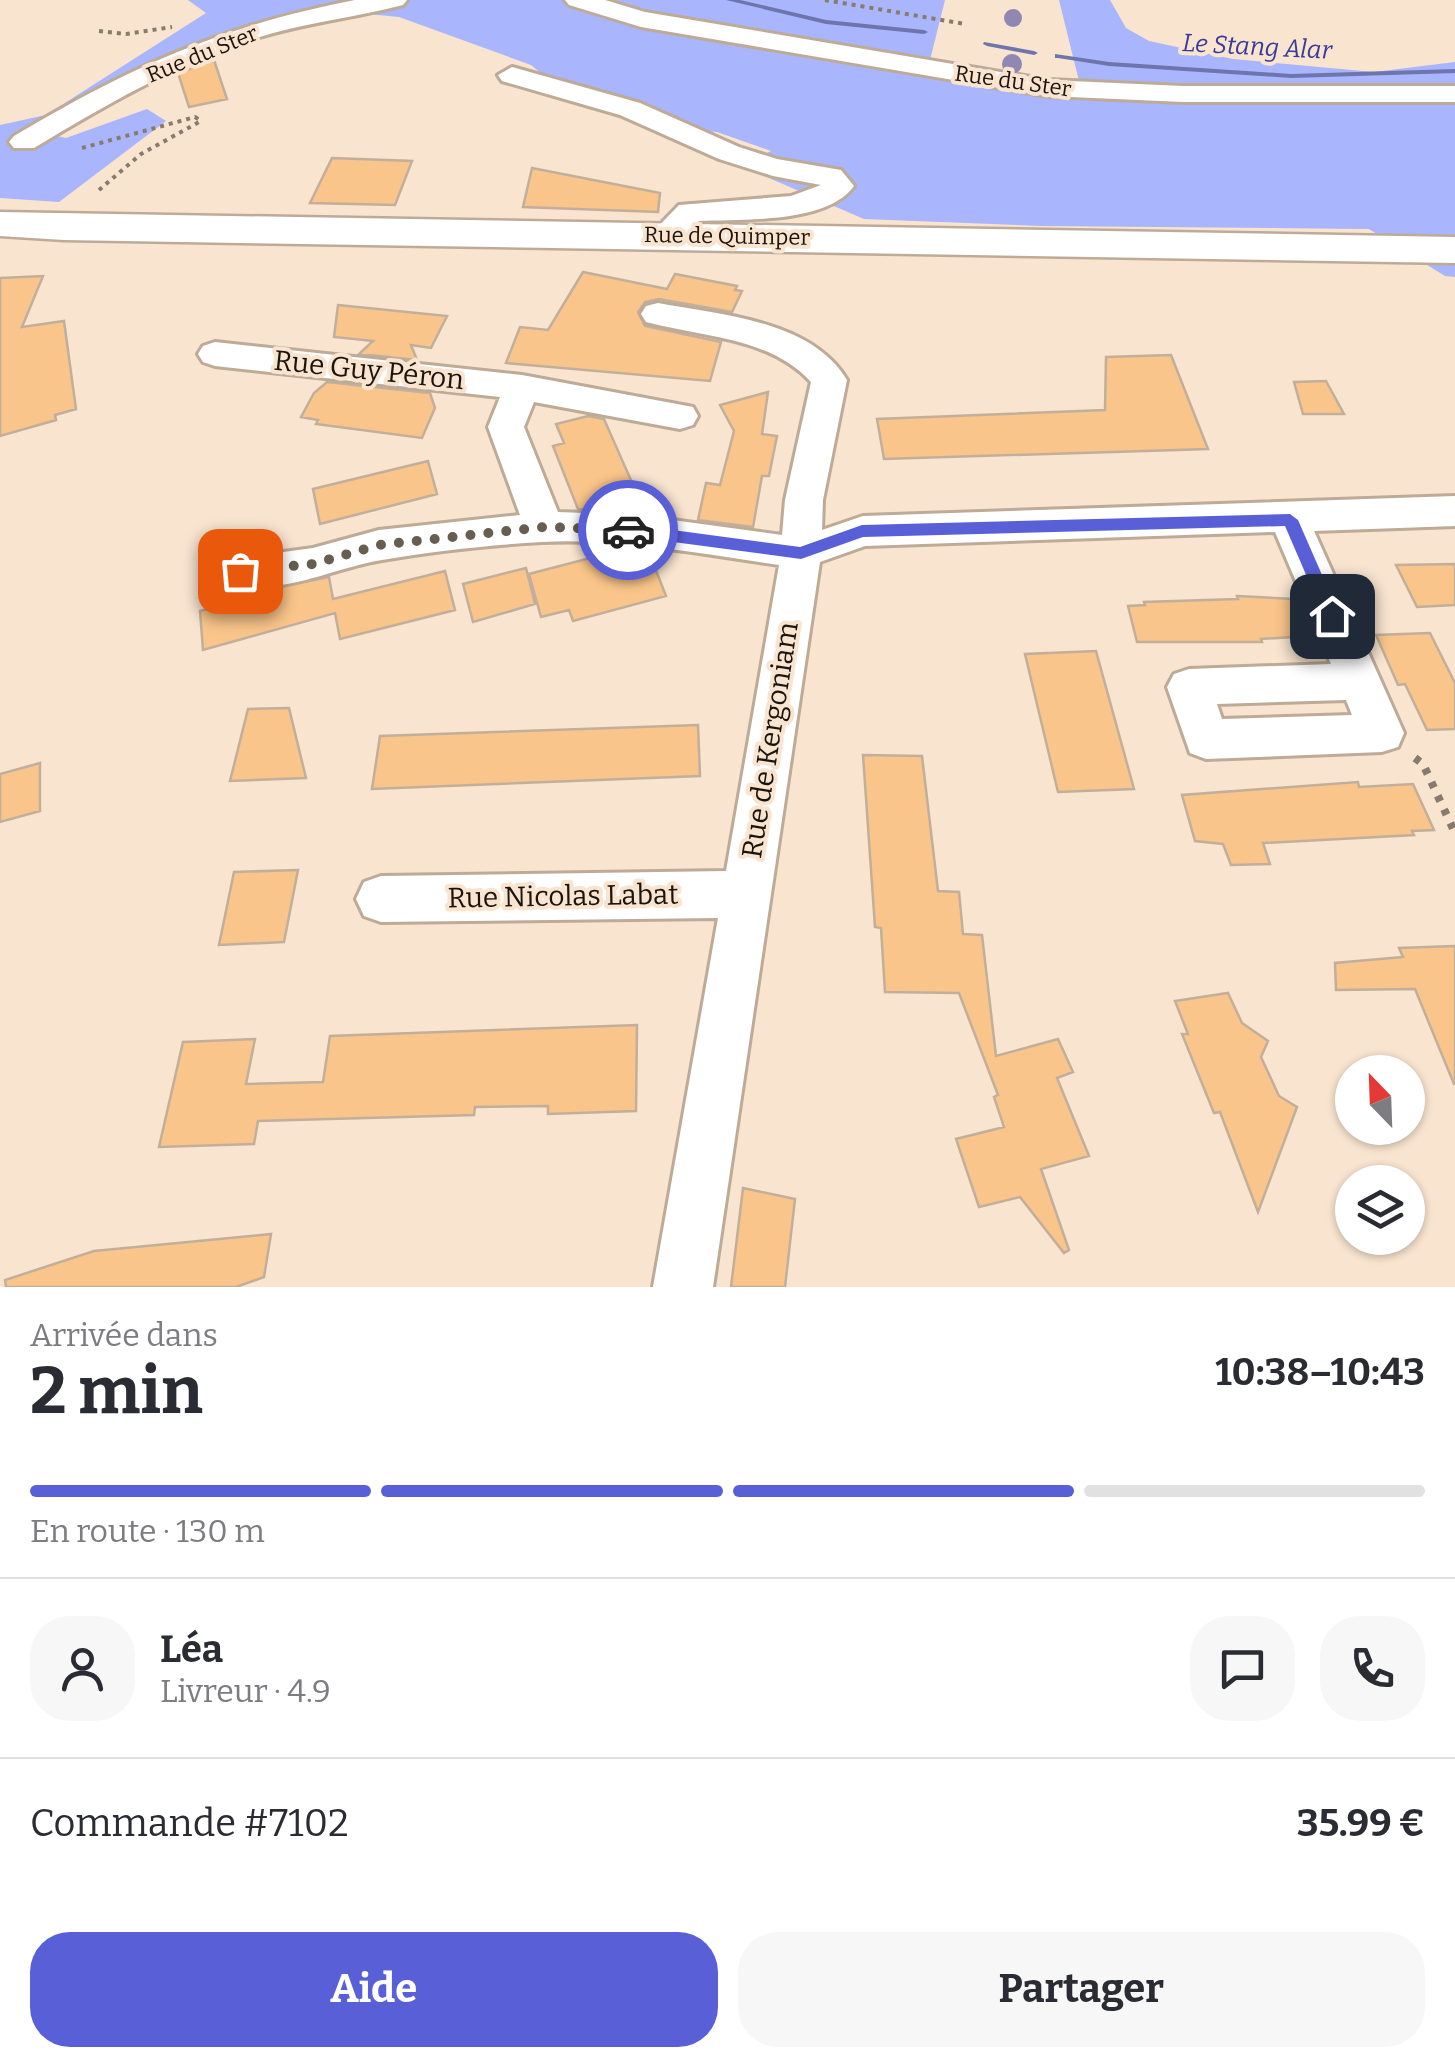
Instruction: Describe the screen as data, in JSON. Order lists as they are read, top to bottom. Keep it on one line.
{"streets":{"main road":["Rue de Quimper"],"street":["Rue du Ster","Rue Guy Péron","Rue de Kergoniam","Rue Nicolas Labat"]},"crossings":[["Rue de Kergoniam","Rue Nicolas Labat"]],"water":["Le Stang Alar"],"north":"top left","page":{"heading":["2 min","Arrivée dans","10:38–10:43"],"panel":["Léa","Livreur · 4.9","Commande #7102","35.99 €"],"bar":"En route · 130 m","buttons":["Aide","Partager"]}}
